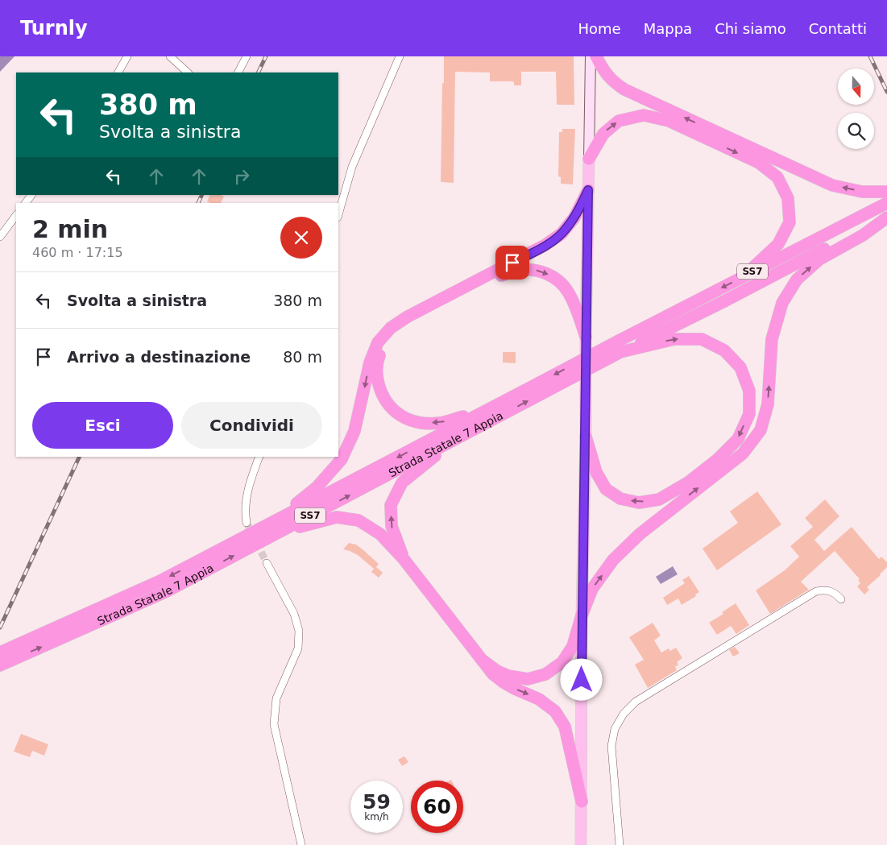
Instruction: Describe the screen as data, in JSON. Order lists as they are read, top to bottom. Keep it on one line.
{"streets":{"highway":["SS7","Strada Statale 7 Appia"]},"north":"bottom","page":{"header":"Turnly","nav":["Home","Mappa","Chi siamo","Contatti"],"turn":["380 m","Svolta a sinistra"],"heading":["2 min","460 m · 17:15"],"list":[{"name":"Svolta a sinistra","value":"380 m"},{"name":"Arrivo a destinazione","value":"80 m"}],"buttons":["Esci","Condividi"],"speed":"59 km/h","limit":"60"}}
